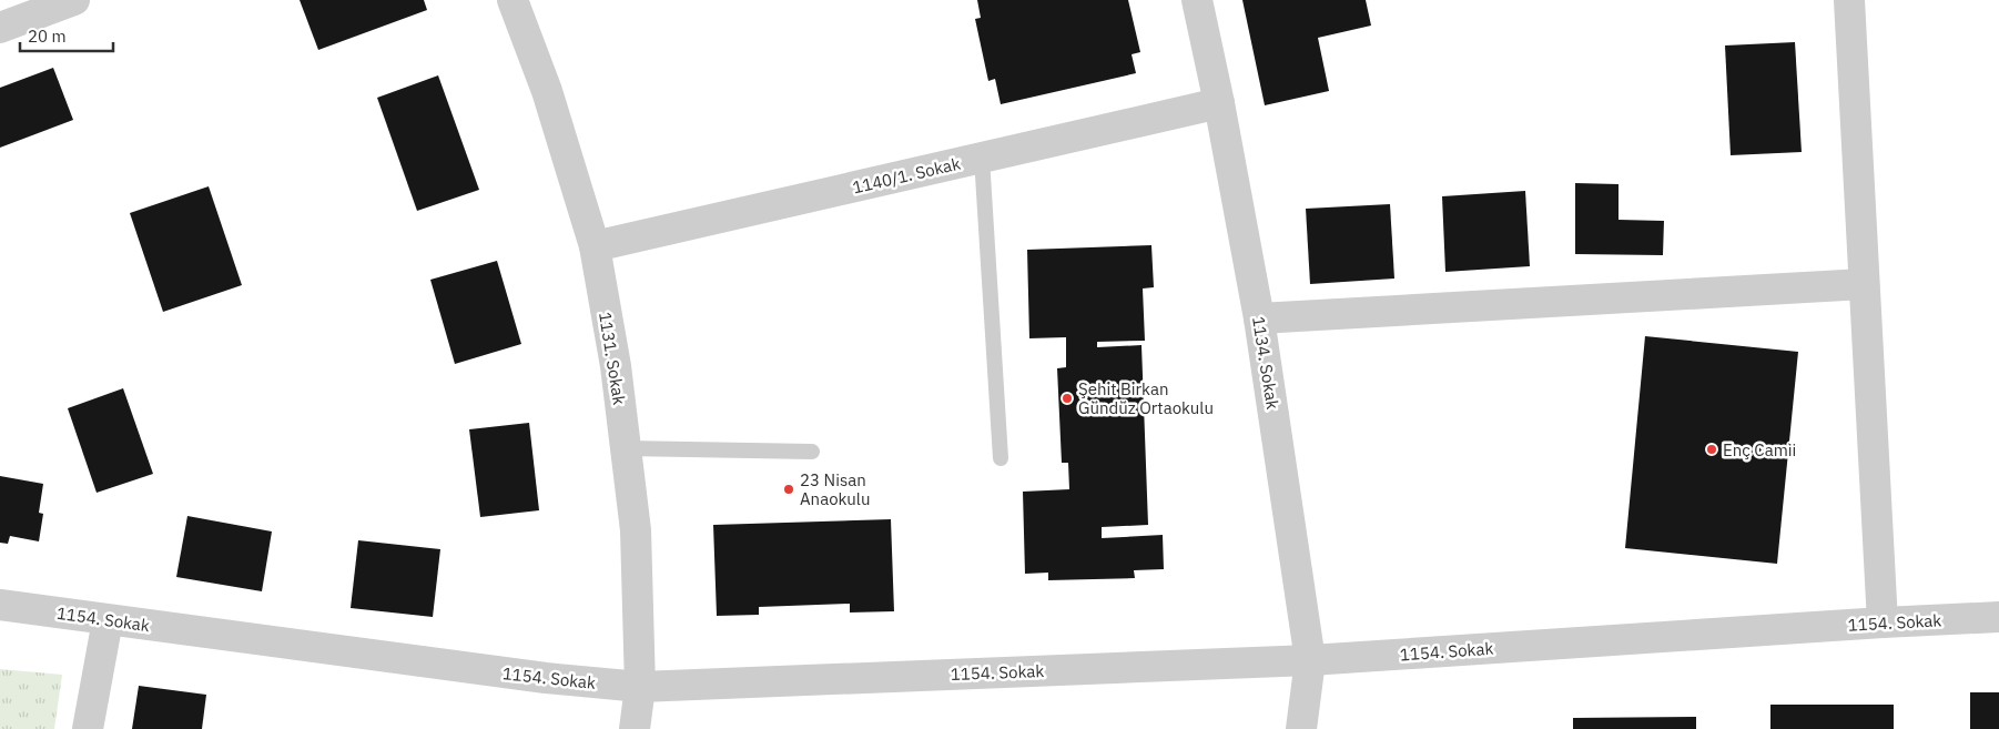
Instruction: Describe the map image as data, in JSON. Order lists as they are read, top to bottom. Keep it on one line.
{"streets":{"street":["1140/1. Sokak","1131. Sokak","1134. Sokak","1154. Sokak"]},"crossings":[["1140/1. Sokak","1131. Sokak"],["1140/1. Sokak","1134. Sokak"],["1131. Sokak","1154. Sokak"],["1134. Sokak","1154. Sokak"]],"places":["Şehit Birkan Gündüz Ortaokulu","Enç Camii","23 Nisan Anaokulu"],"scale_bar":"20 m"}
